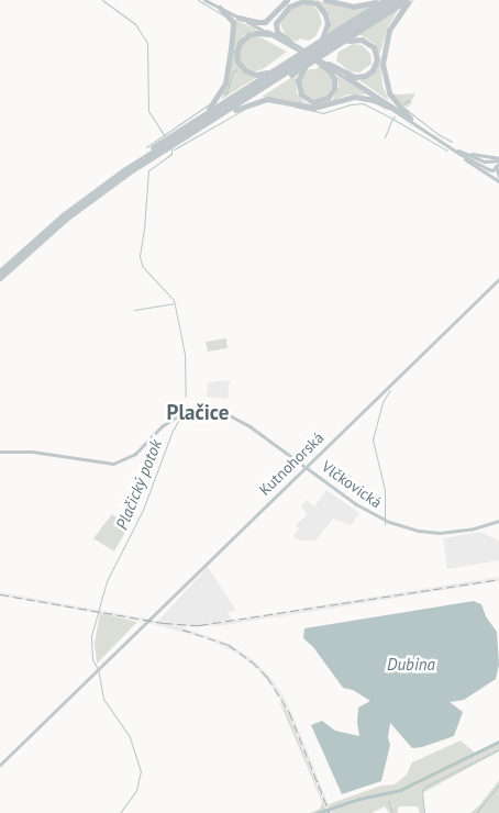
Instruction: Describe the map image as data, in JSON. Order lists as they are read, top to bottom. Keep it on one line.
{"streets":{"main road":["Kutnohorská","Vlčkovická"]},"crossings":[["Kutnohorská","Vlčkovická"]],"districts":["Plačice"],"water":["Plačický potok","Dubina"]}
